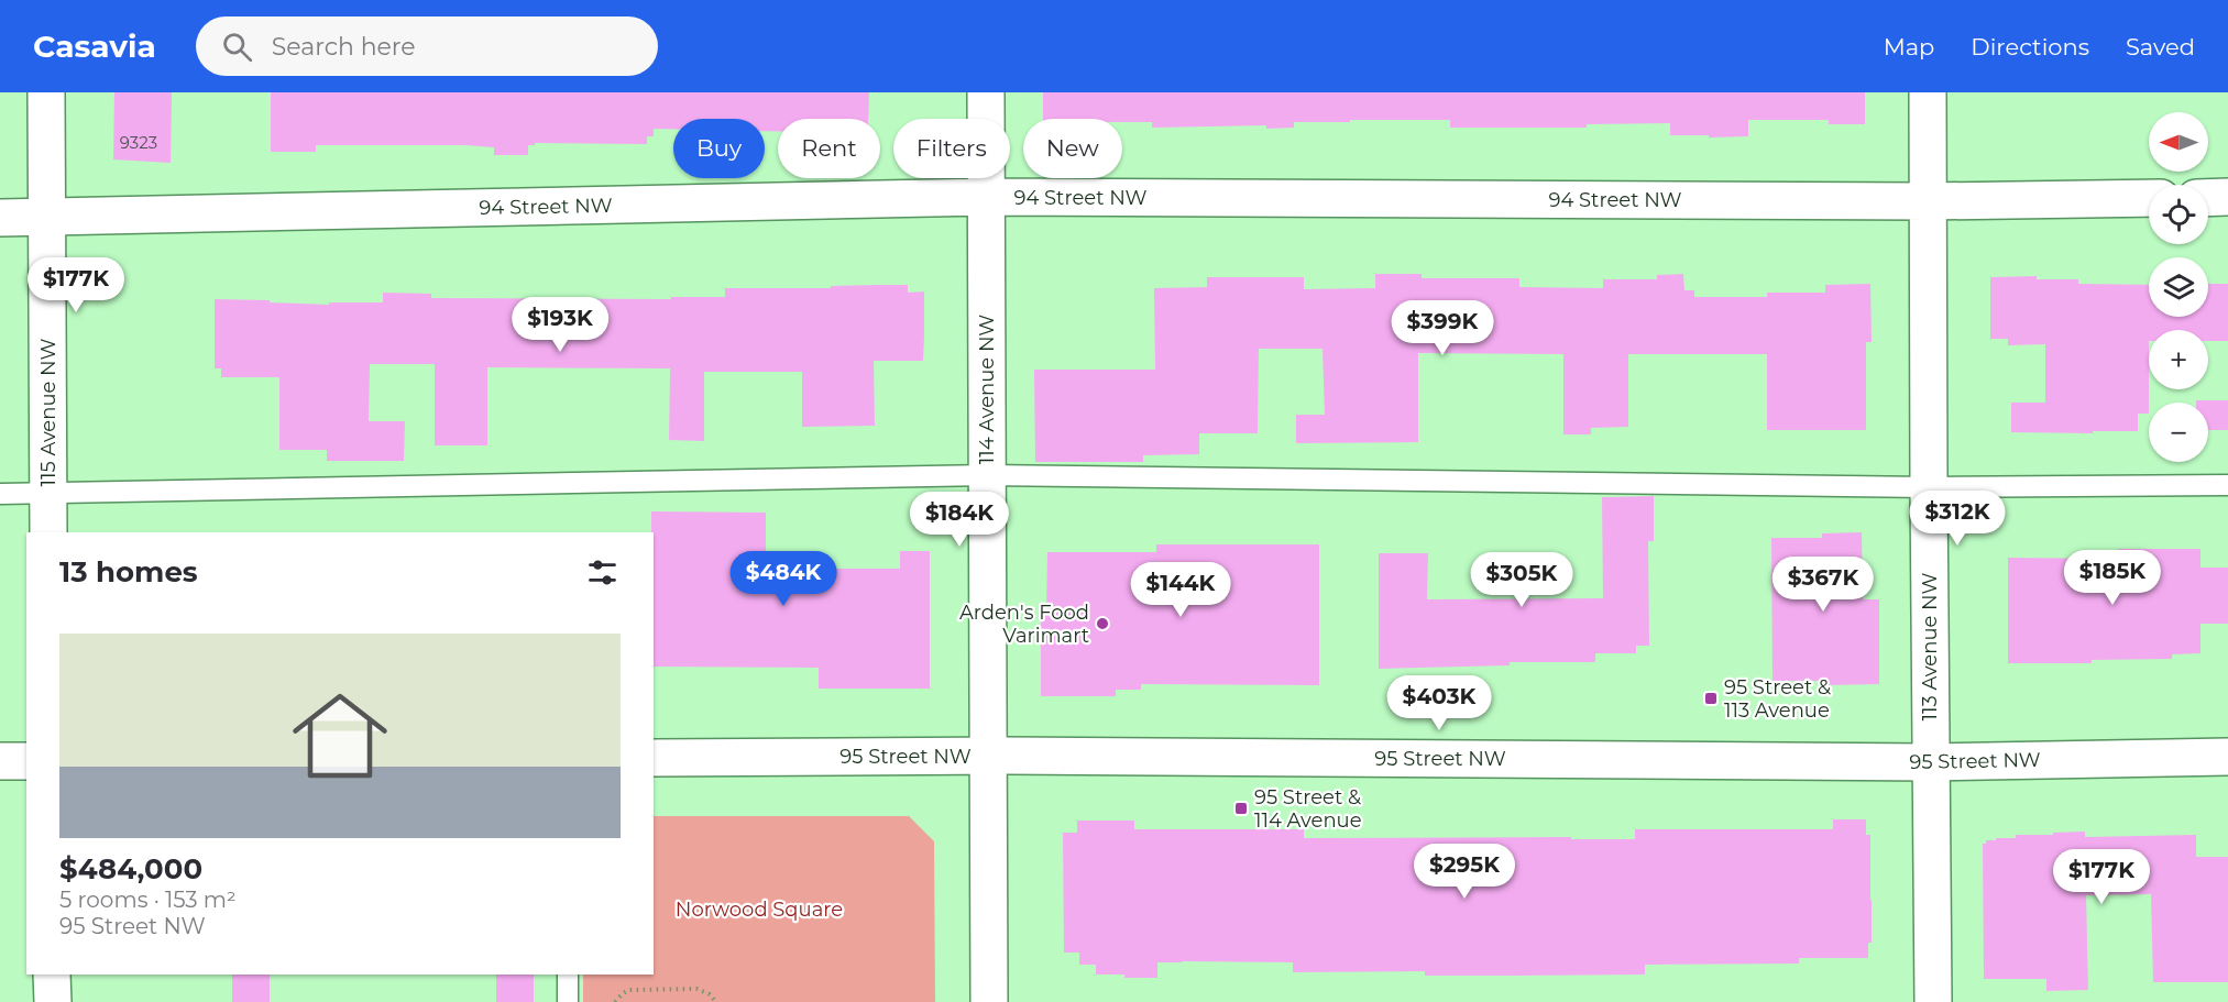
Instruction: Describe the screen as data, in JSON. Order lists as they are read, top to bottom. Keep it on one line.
{"streets":{"street":["94 Street NW","114 Avenue NW","115 Avenue NW","113 Avenue NW","95 Street NW"]},"crossings":[["94 Street NW","114 Avenue NW"],["94 Street NW","115 Avenue NW"],["94 Street NW","113 Avenue NW"],["114 Avenue NW","95 Street NW"],["113 Avenue NW","95 Street NW"]],"parks":["Norwood Square"],"places":{"other":["Arden's Food Varimart"],"transit":["95 Street & 113 Avenue","95 Street & 114 Avenue"]},"house_numbers":["9323"],"north":"left","page":{"header":"Casavia","search":"Search here","nav":["Map","Directions","Saved"],"map_buttons":["+","−"],"chip":["Buy","Rent","Filters","New"],"price":["$177K","$193K","$399K","$312K","$184K","$185K","$484K","$305K","$367K","$144K","$403K","$295K","$177K"],"heading":"13 homes","list":[{"name":"$484,000","note":"5 rooms · 153 m² · 95 Street NW"}]}}
